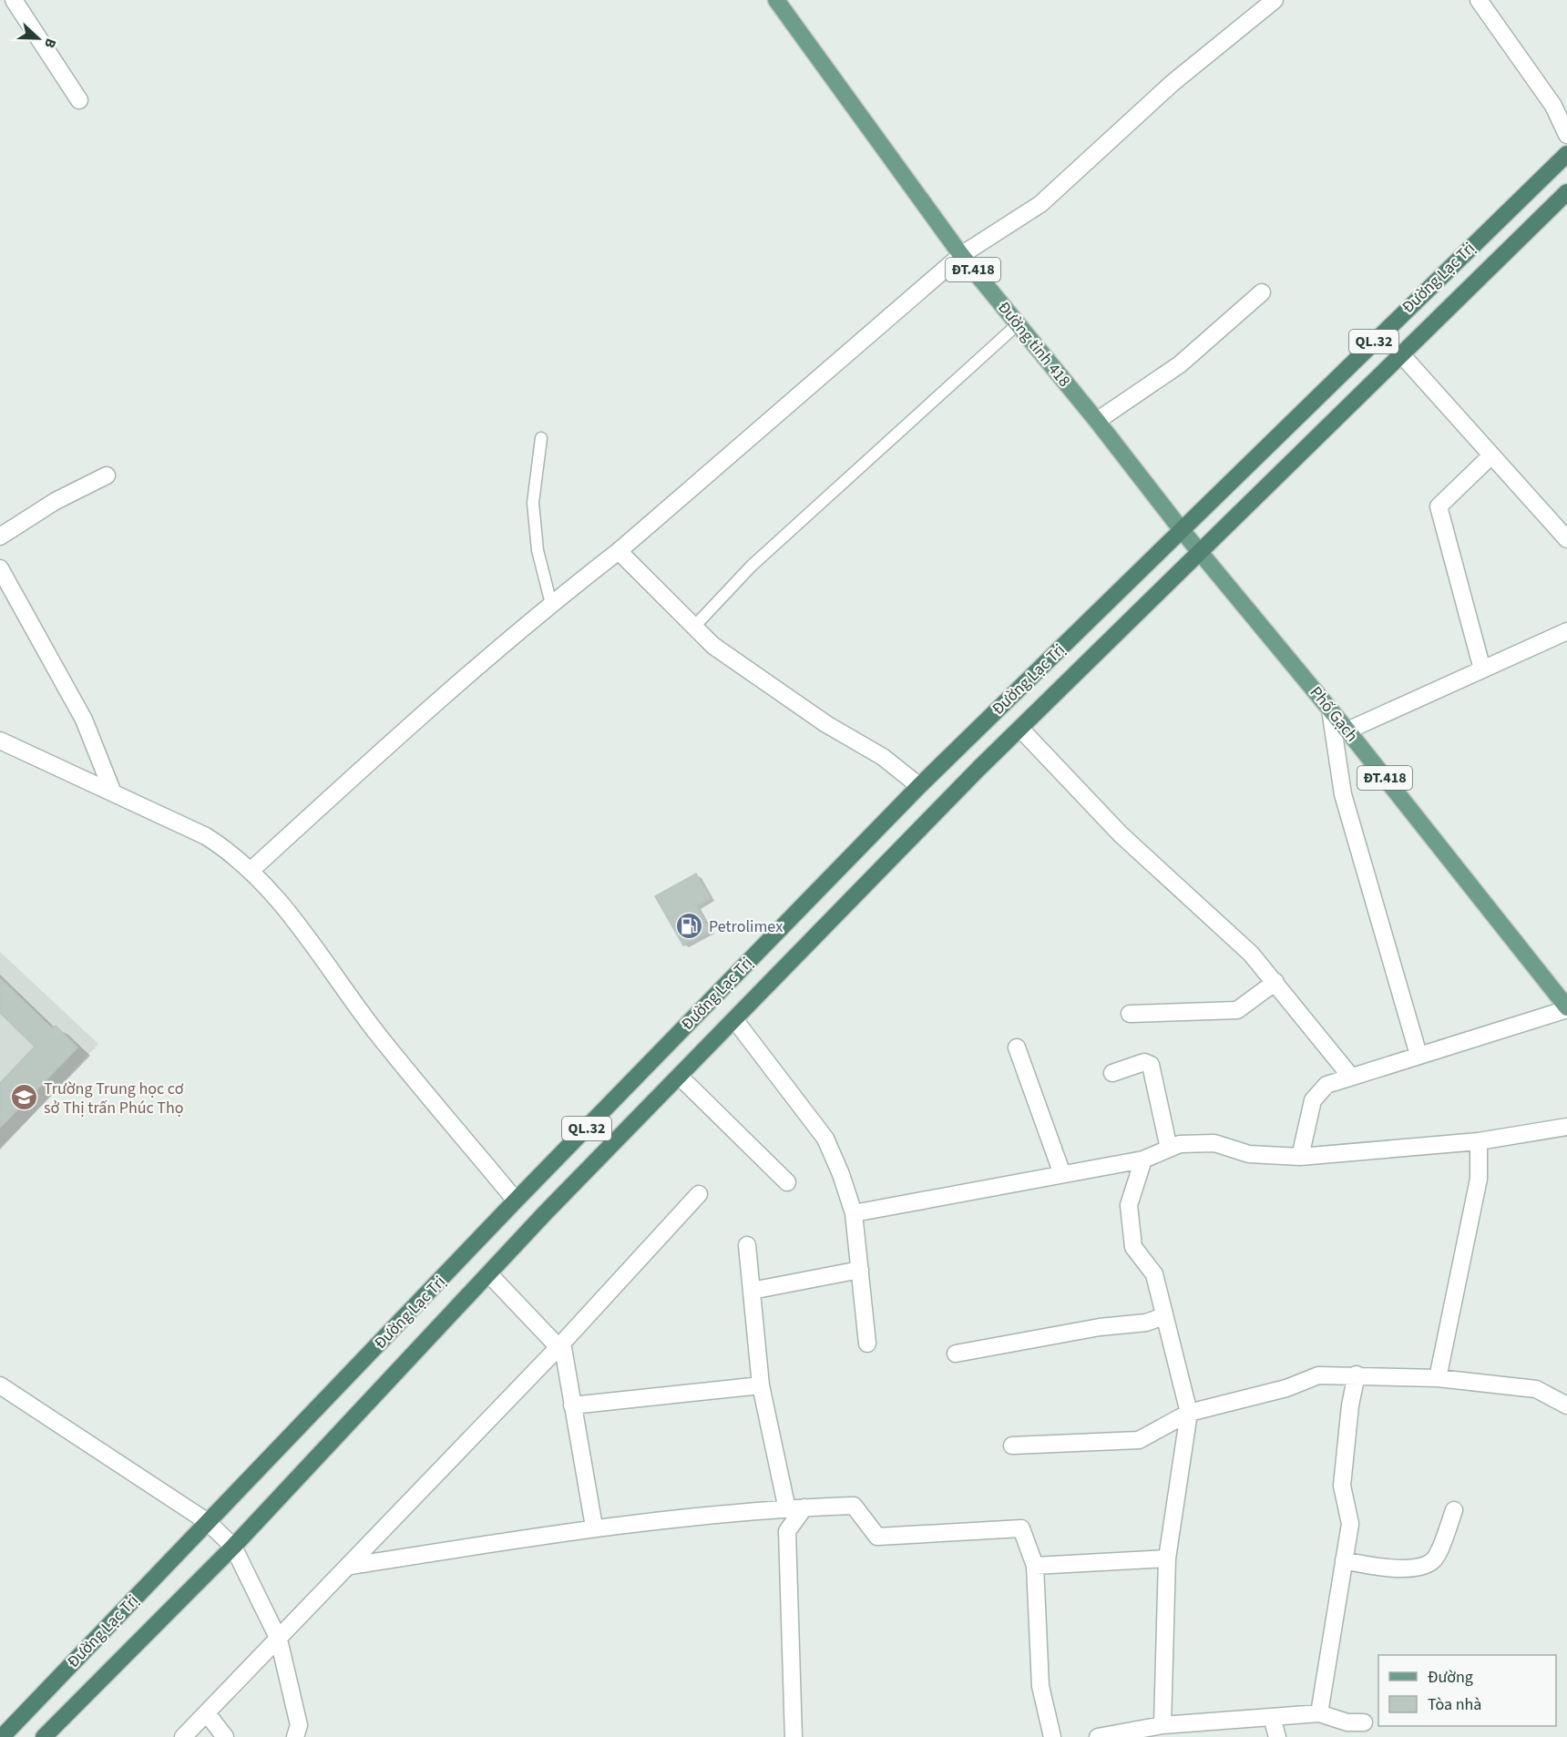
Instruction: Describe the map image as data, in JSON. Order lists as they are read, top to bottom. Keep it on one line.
{"streets":{"highway":["Đường Lạc Trị","QL.32"],"main road":["ĐT.418","Đường tỉnh 418","Phố Gạch"]},"crossings":[["Đường Lạc Trị","Đường tỉnh 418"],["Đường Lạc Trị","Phố Gạch"],["Đường tỉnh 418","Phố Gạch"]],"places":{"fuel station":["Petrolimex"],"school or university":["Trường Trung học cơ sở Thị trấn Phúc Thọ"]},"legend":["Đường","Tòa nhà"],"north":"right"}
